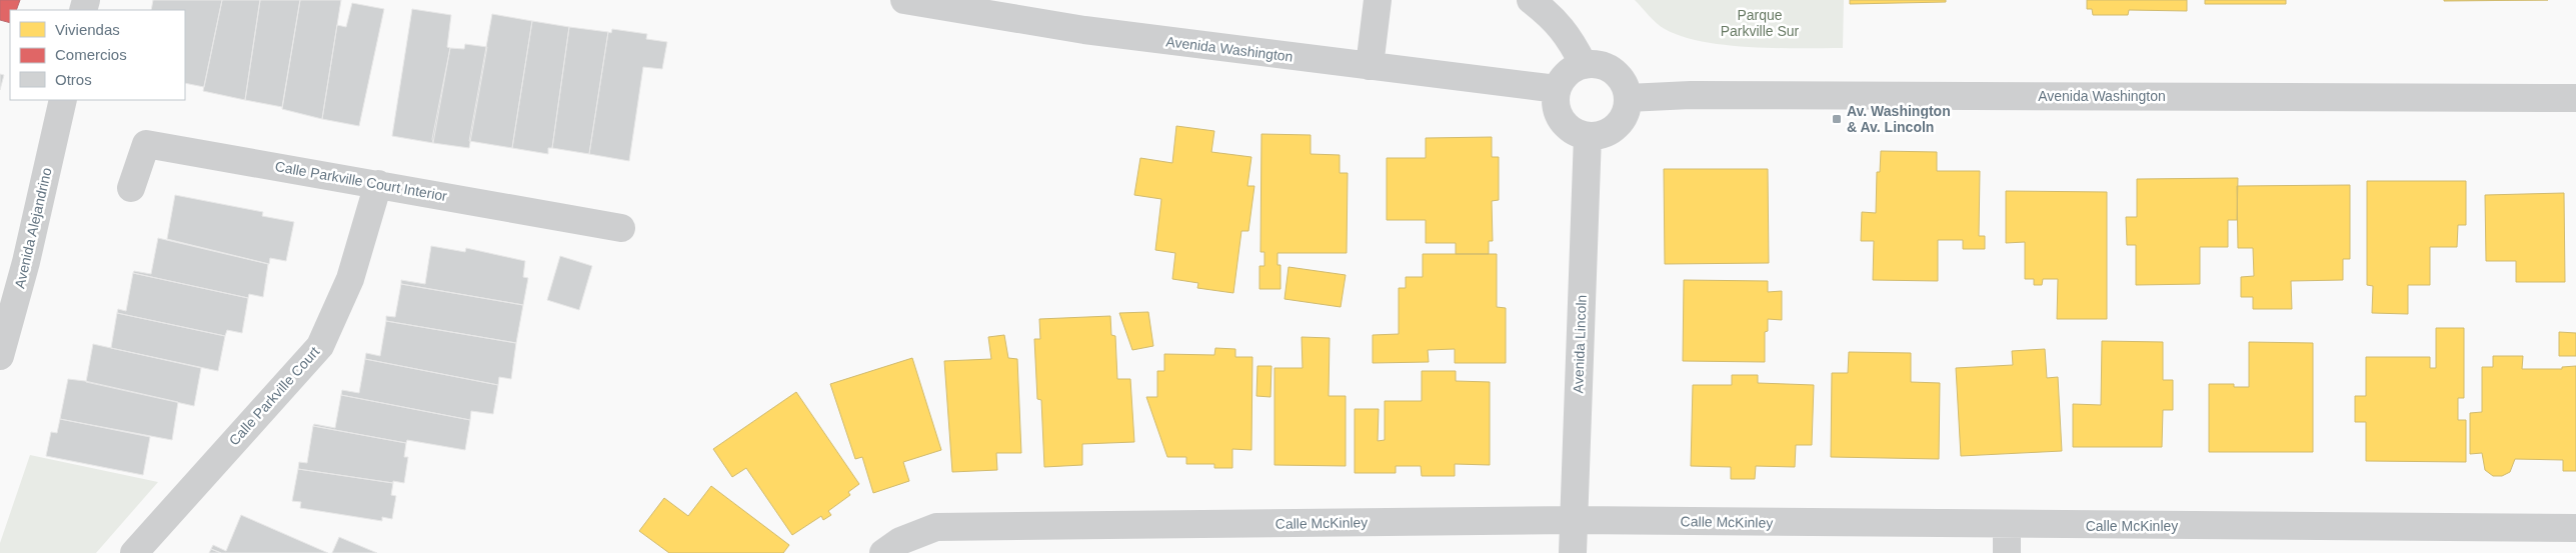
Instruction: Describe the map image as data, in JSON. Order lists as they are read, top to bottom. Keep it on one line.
{"streets":{"street":["Avenida Washington","Calle Parkville Court Interior","Avenida Alejandrino","Avenida Lincoln","Calle Parkville Court","Calle McKinley"]},"crossings":[["Avenida Washington","Avenida Lincoln"],["Calle Parkville Court Interior","Calle Parkville Court"],["Avenida Lincoln","Calle McKinley"]],"parks":["Parque Parkville Sur"],"places":{"transit":["Av. Washington & Av. Lincoln"]},"legend":["Viviendas","Comercios","Otros"]}
